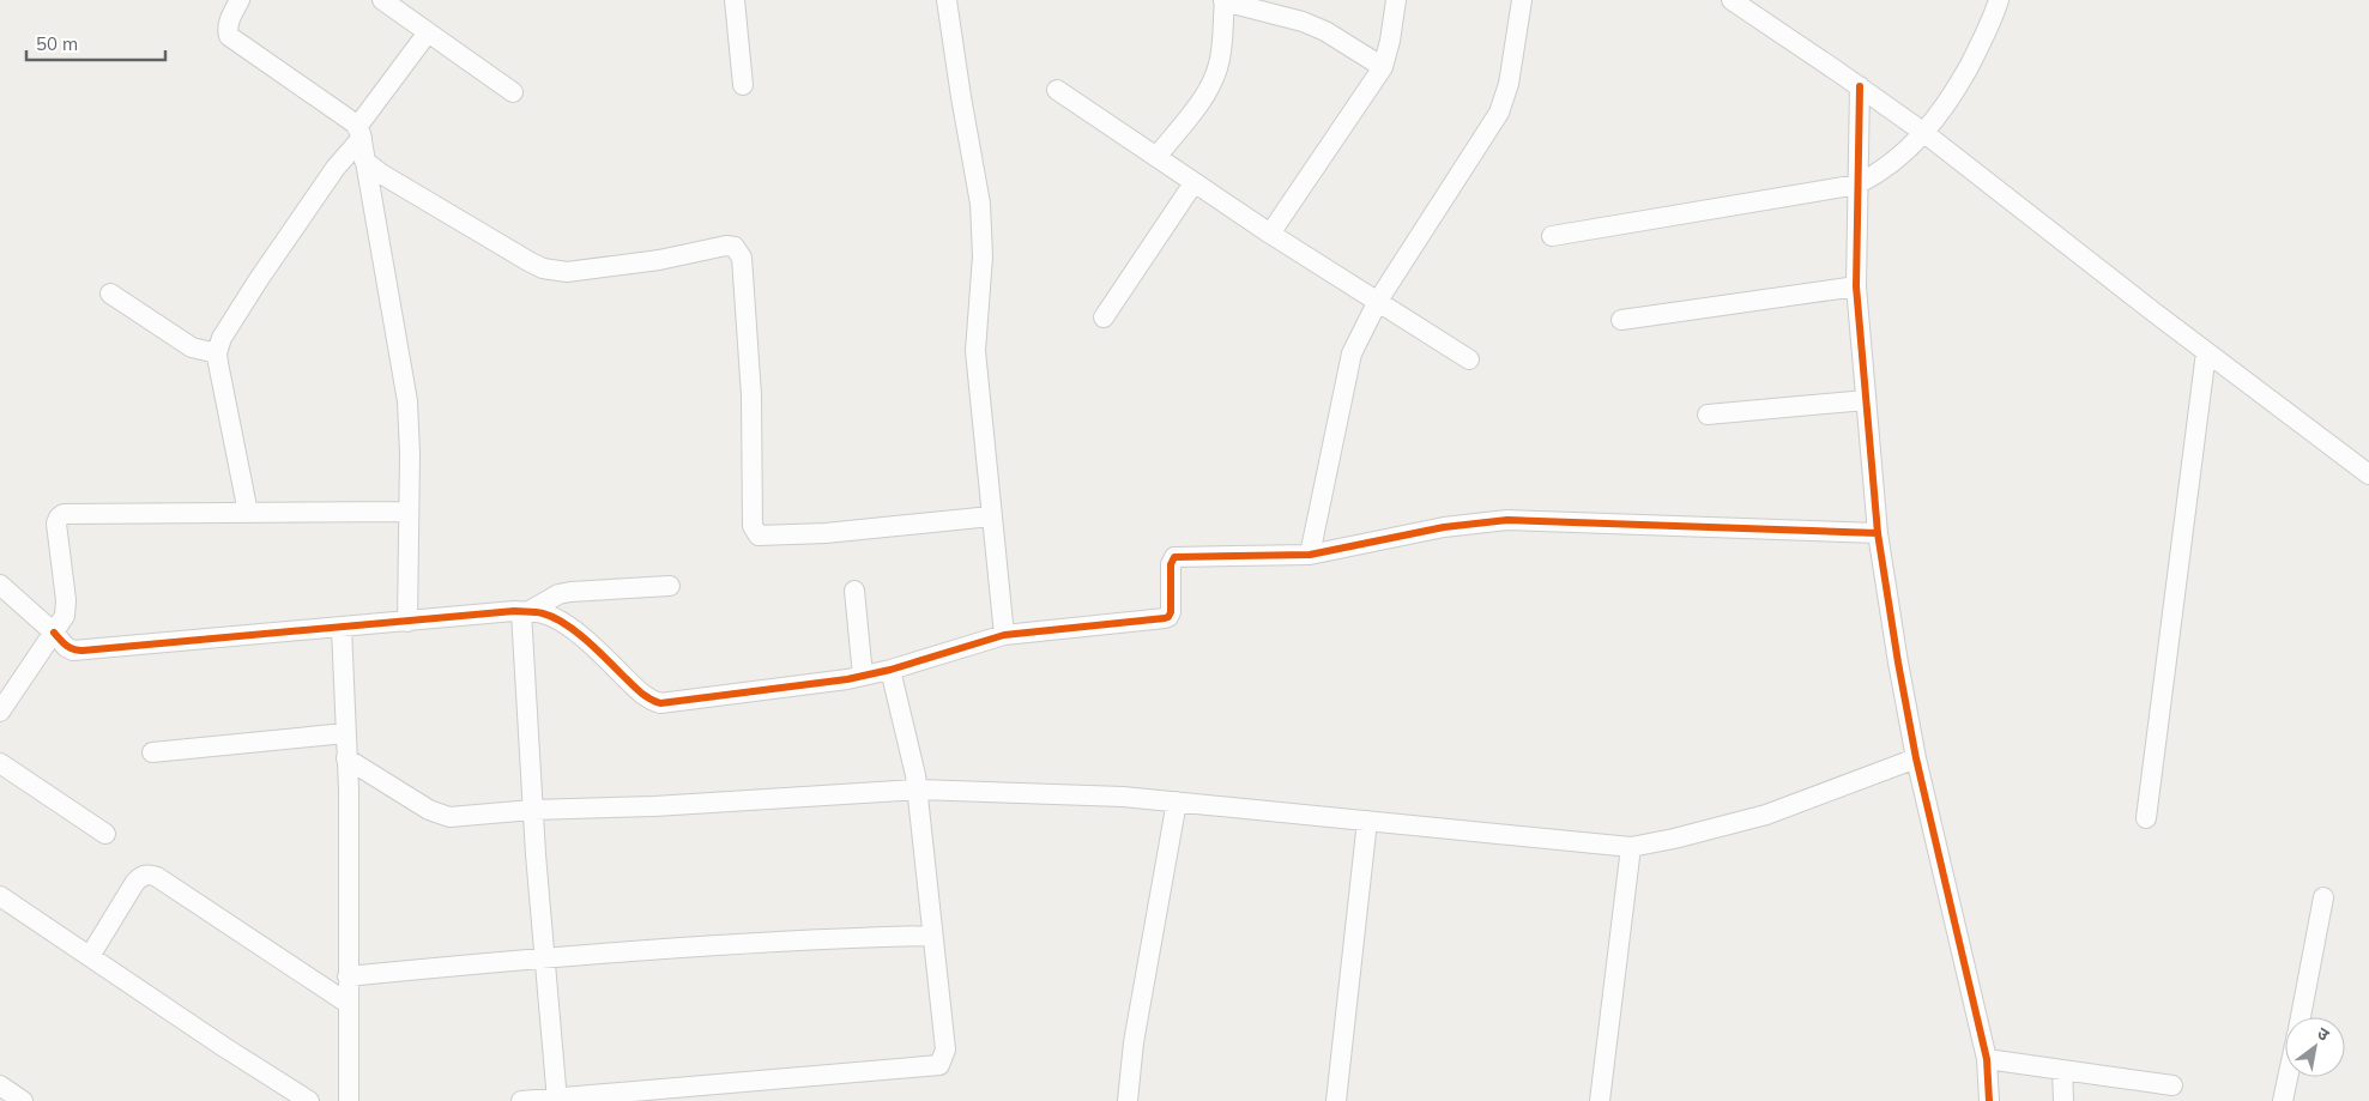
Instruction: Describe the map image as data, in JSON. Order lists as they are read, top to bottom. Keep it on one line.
{"scale_bar":"50 m","north":"top right"}
